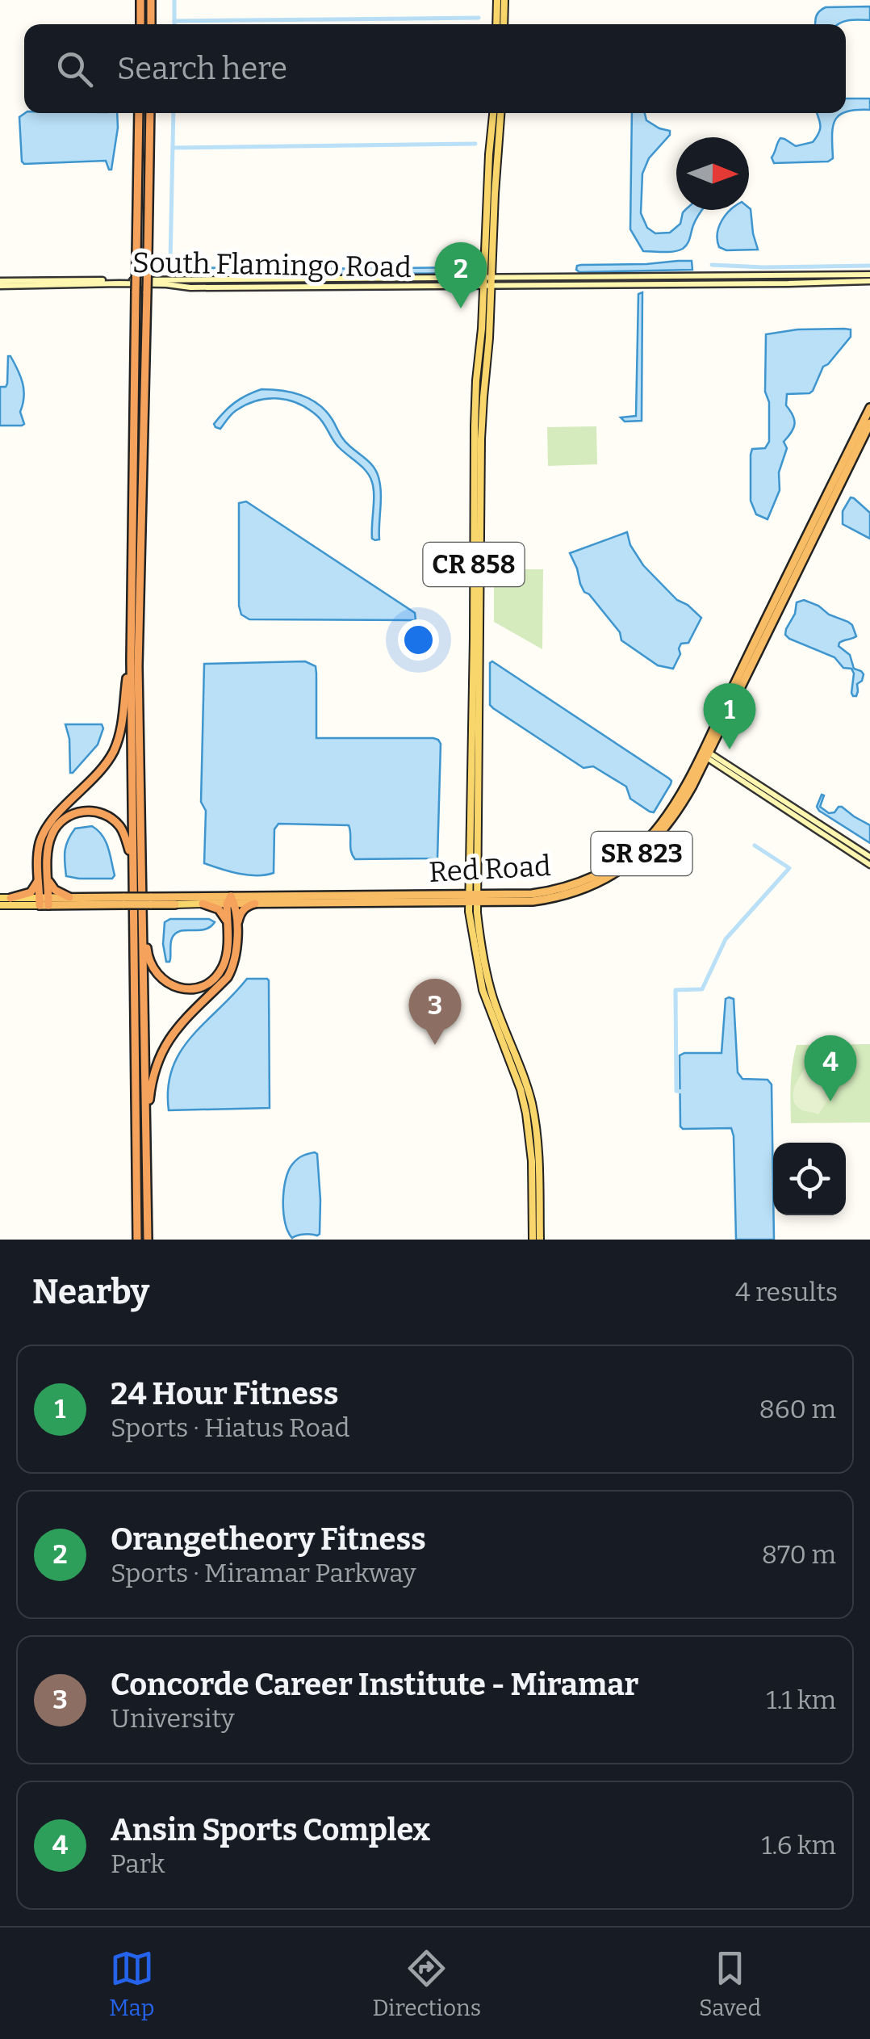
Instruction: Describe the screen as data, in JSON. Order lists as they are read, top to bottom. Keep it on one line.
{"streets":{"highway":["SR 823","Red Road"],"main road":["South Flamingo Road","CR 858"]},"crossings":[["South Flamingo Road","CR 858"],["CR 858","Red Road"],["SR 823","Red Road"]],"north":"right","page":{"search":"Search here","pins":["2","1","3","4"],"heading":["Nearby","4 results"],"list":[{"mark":"1","name":"24 Hour Fitness","note":"Sports · Hiatus Road","value":"860 m"},{"mark":"2","name":"Orangetheory Fitness","note":"Sports · Miramar Parkway","value":"870 m"},{"mark":"3","name":"Concorde Career Institute - Miramar","note":"University","value":"1.1 km"},{"mark":"4","name":"Ansin Sports Complex","note":"Park","value":"1.6 km"}],"nav":["Map","Directions","Saved"]}}
